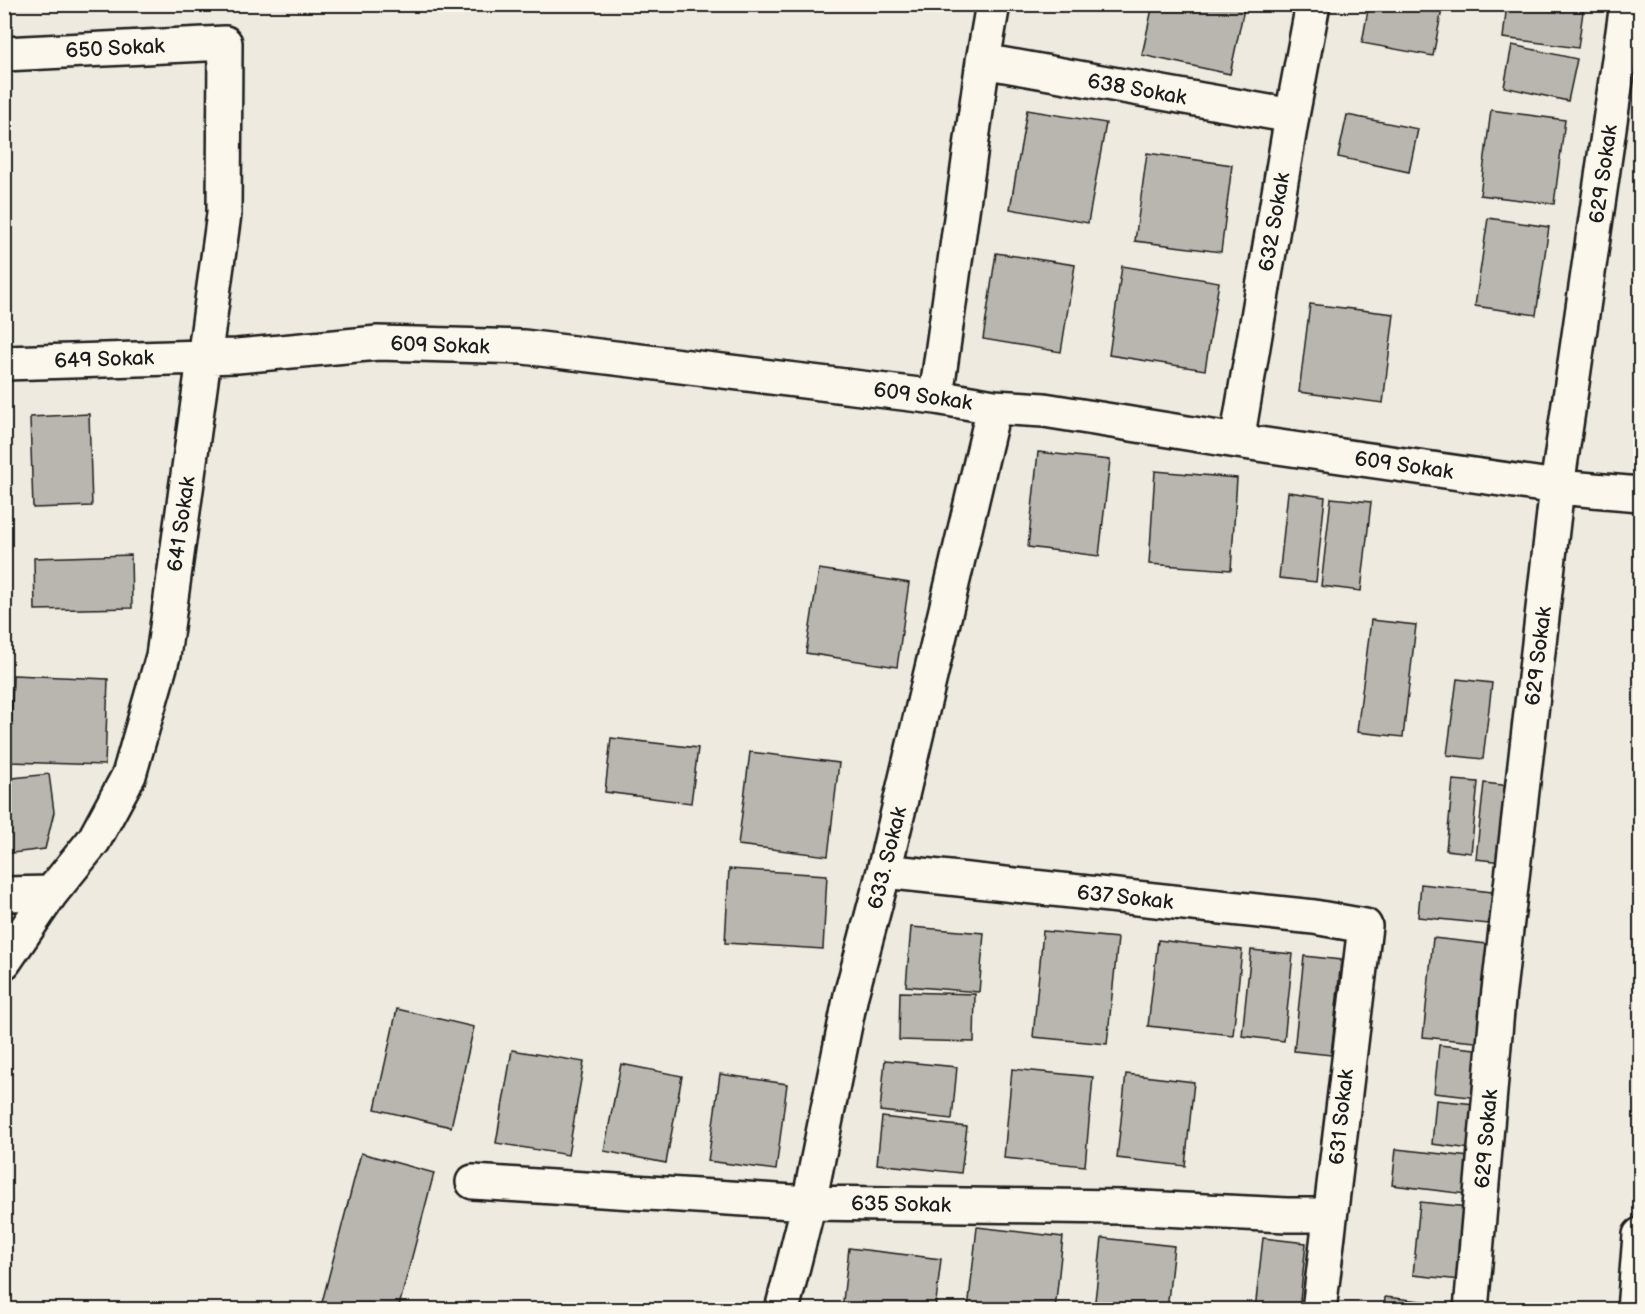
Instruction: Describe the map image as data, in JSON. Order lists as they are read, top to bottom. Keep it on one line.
{"streets":{"street":["650 Sokak","638 Sokak","629 Sokak","632 Sokak","609 Sokak","649 Sokak","641 Sokak","633. Sokak","637 Sokak","631 Sokak","635 Sokak"]},"crossings":[["650 Sokak","641 Sokak"],["638 Sokak","632 Sokak"],["629 Sokak","609 Sokak"],["632 Sokak","609 Sokak"],["609 Sokak","649 Sokak"],["609 Sokak","641 Sokak"],["609 Sokak","633. Sokak"],["649 Sokak","641 Sokak"],["633. Sokak","637 Sokak"],["633. Sokak","635 Sokak"],["637 Sokak","631 Sokak"],["631 Sokak","635 Sokak"]]}
